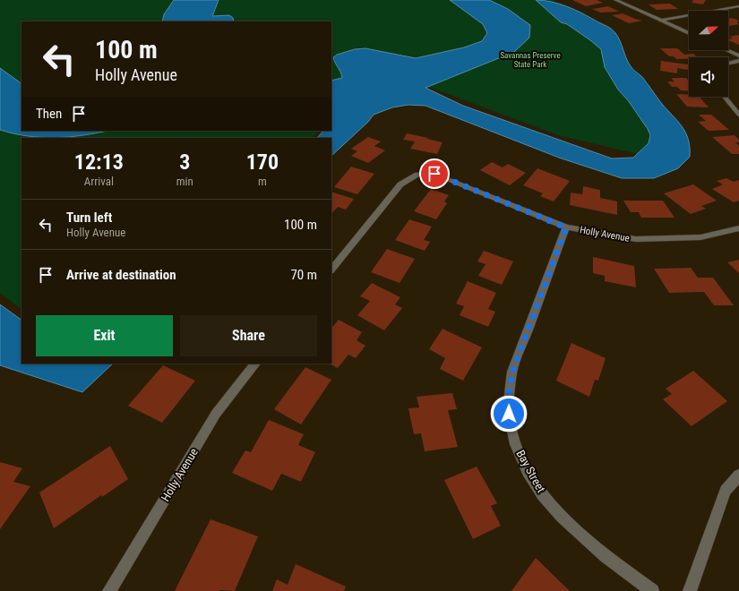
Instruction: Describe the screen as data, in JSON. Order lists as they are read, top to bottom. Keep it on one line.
{"streets":{"street":["Holly Avenue","Bay Street"]},"crossings":[["Holly Avenue","Bay Street"]],"parks":["Savannas Preserve State Park"],"north":"right","page":{"turn":["100 m","Holly Avenue"],"then":"Then","eta":["12:13","Arrival","3","min","170","m"],"list":[{"name":"Turn left","note":"Holly Avenue","value":"100 m"},{"name":"Arrive at destination","value":"70 m"}],"buttons":["Exit","Share"]}}
